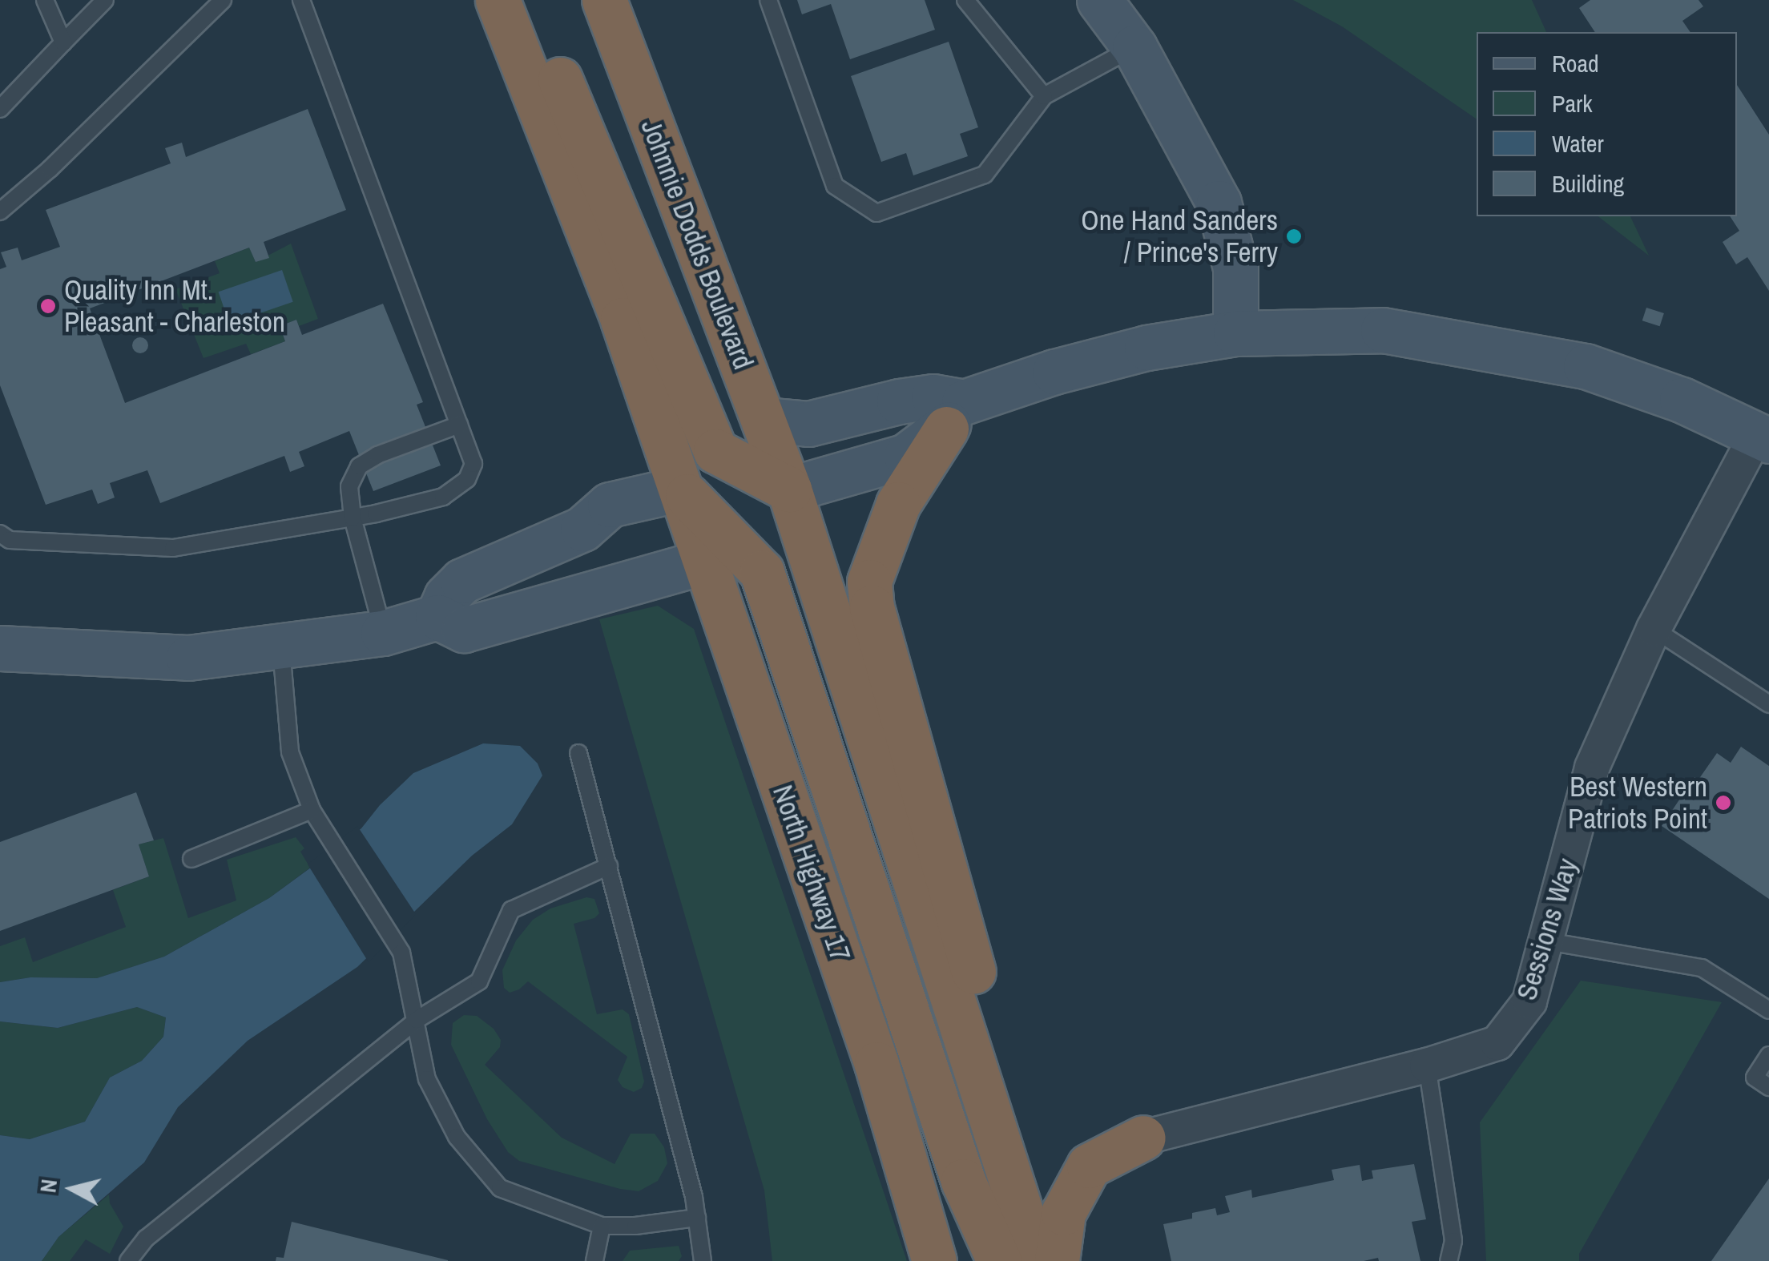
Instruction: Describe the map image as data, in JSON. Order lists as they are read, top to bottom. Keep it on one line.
{"streets":{"highway":["Johnnie Dodds Boulevard","North Highway 17"],"street":["Sessions Way"]},"places":["One Hand Sanders / Prince's Ferry","Quality Inn Mt. Pleasant - Charleston","Best Western Patriots Point"],"legend":["Road","Park","Water","Building"],"north":"left"}
